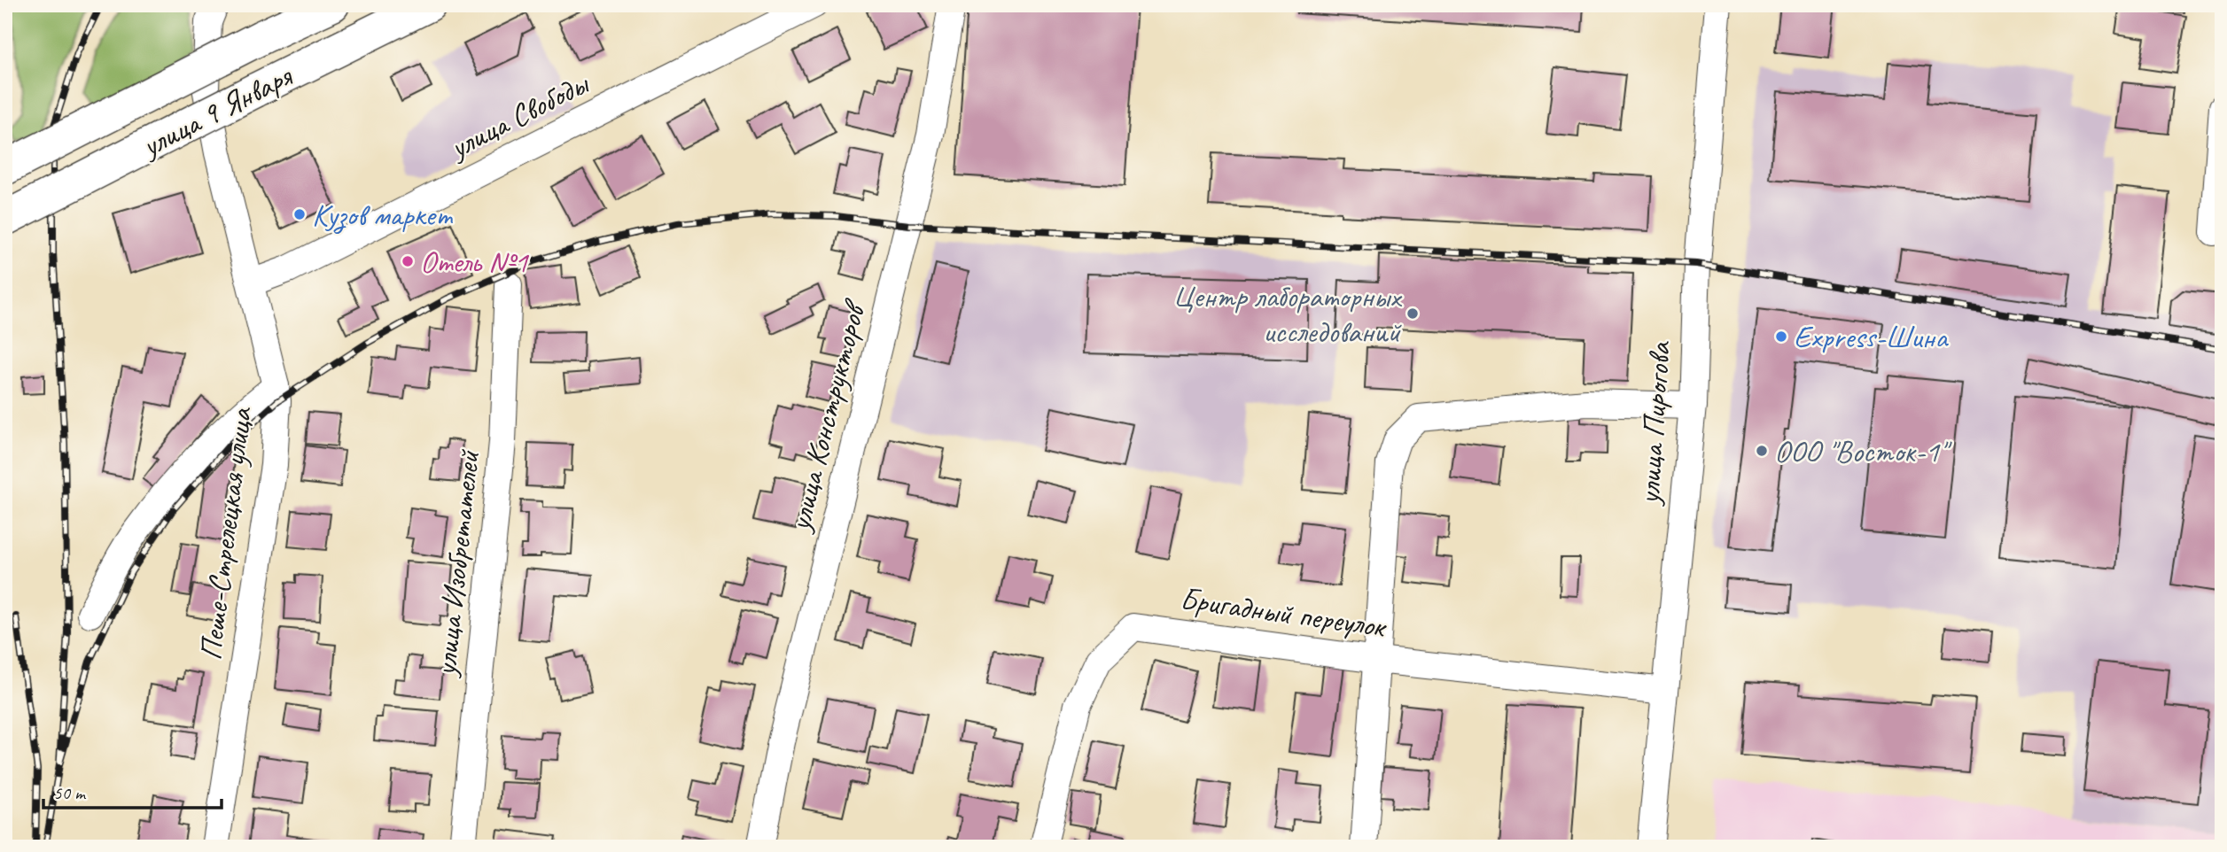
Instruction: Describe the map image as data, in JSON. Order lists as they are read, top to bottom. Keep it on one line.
{"streets":{"main road":["улица 9 Января"],"street":["улица Свободы","улица Конструкторов","улица Пирогова","Пеше-Стрелецкая улица","улица Изобретателей","Бригадный переулок"]},"crossings":[["улица Свободы","Пеше-Стрелецкая улица"],["улица Пирогова","Бригадный переулок"]],"places":["Кузов маркет","Отель №1","Центр лабораторных исследований","Express-Шина","ООО \"Восток-1\""],"scale_bar":"50 m"}
